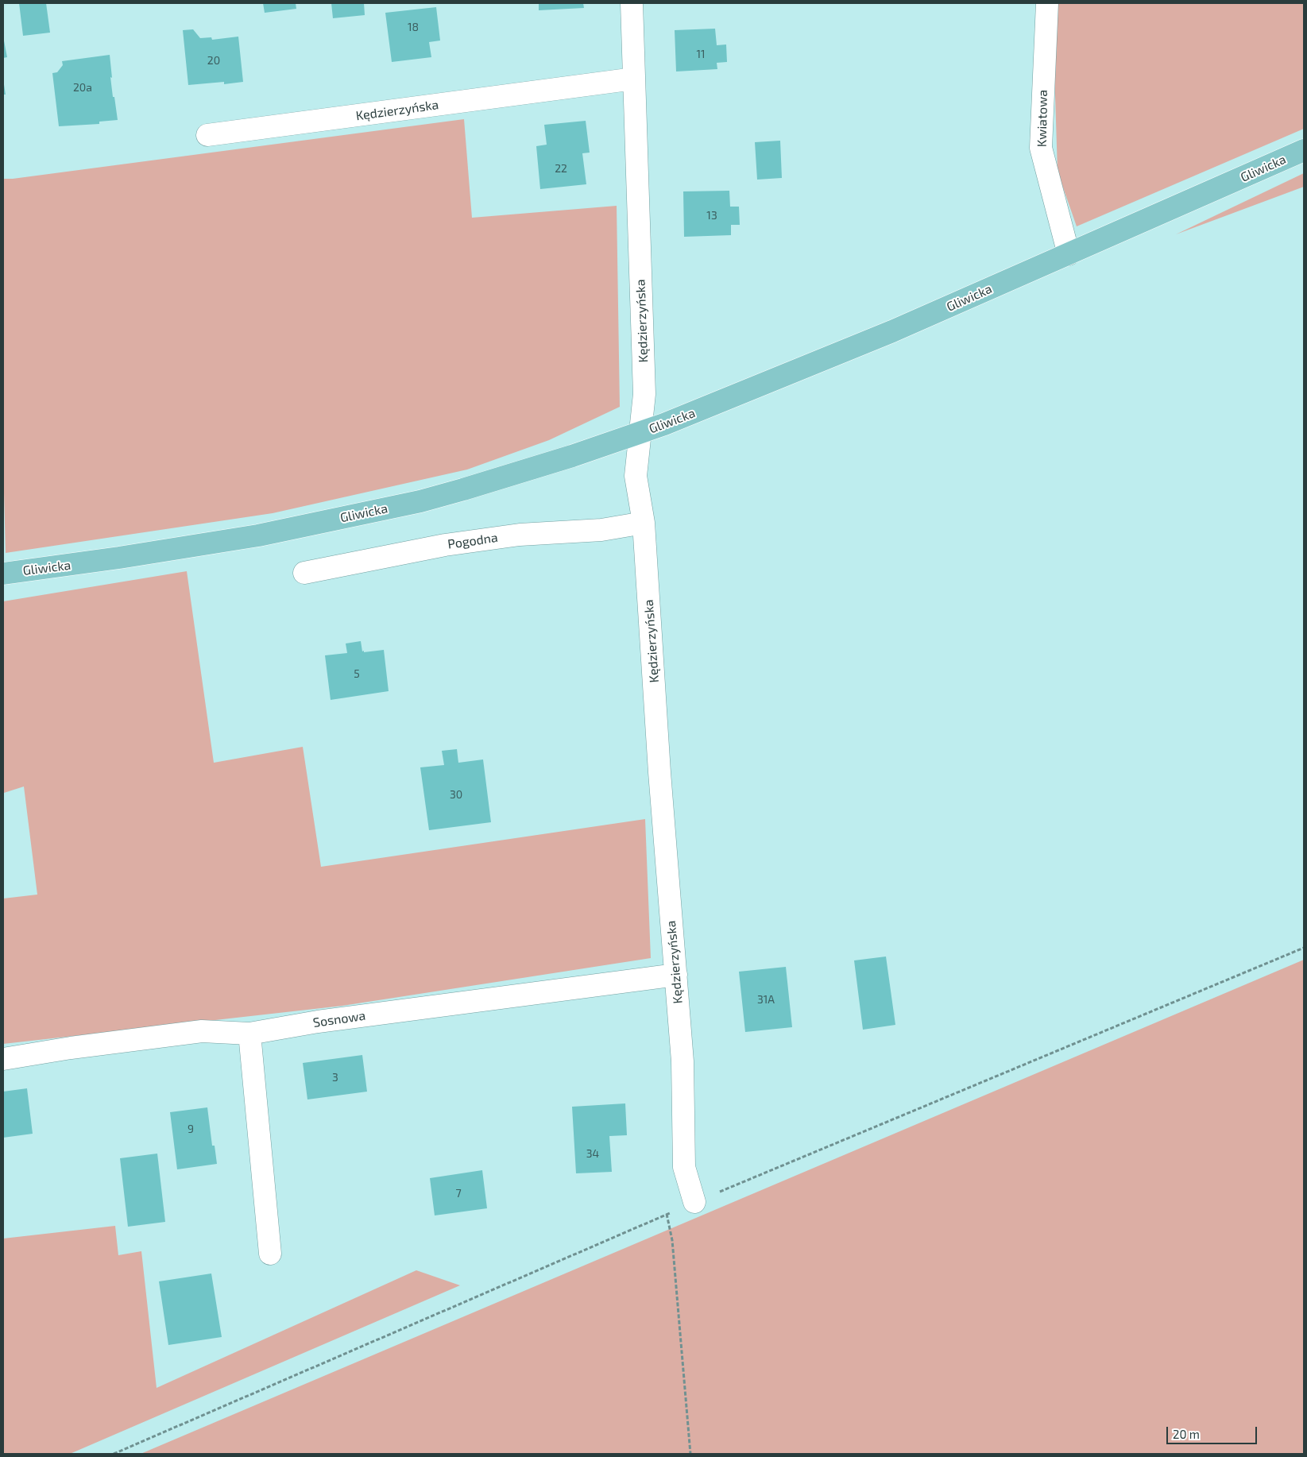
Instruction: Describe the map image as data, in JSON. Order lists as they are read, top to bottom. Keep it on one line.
{"streets":{"main road":["Gliwicka"],"street":["Kędzierzyńska","Kwiatowa","Pogodna","Sosnowa"]},"crossings":[["Kędzierzyńska","Gliwicka"],["Kędzierzyńska","Pogodna"],["Kędzierzyńska","Sosnowa"],["Kwiatowa","Gliwicka"]],"house_numbers":["18","11","20","20a","22","13","5","30","31A","3","9","34","7"],"scale_bar":"20 m"}
